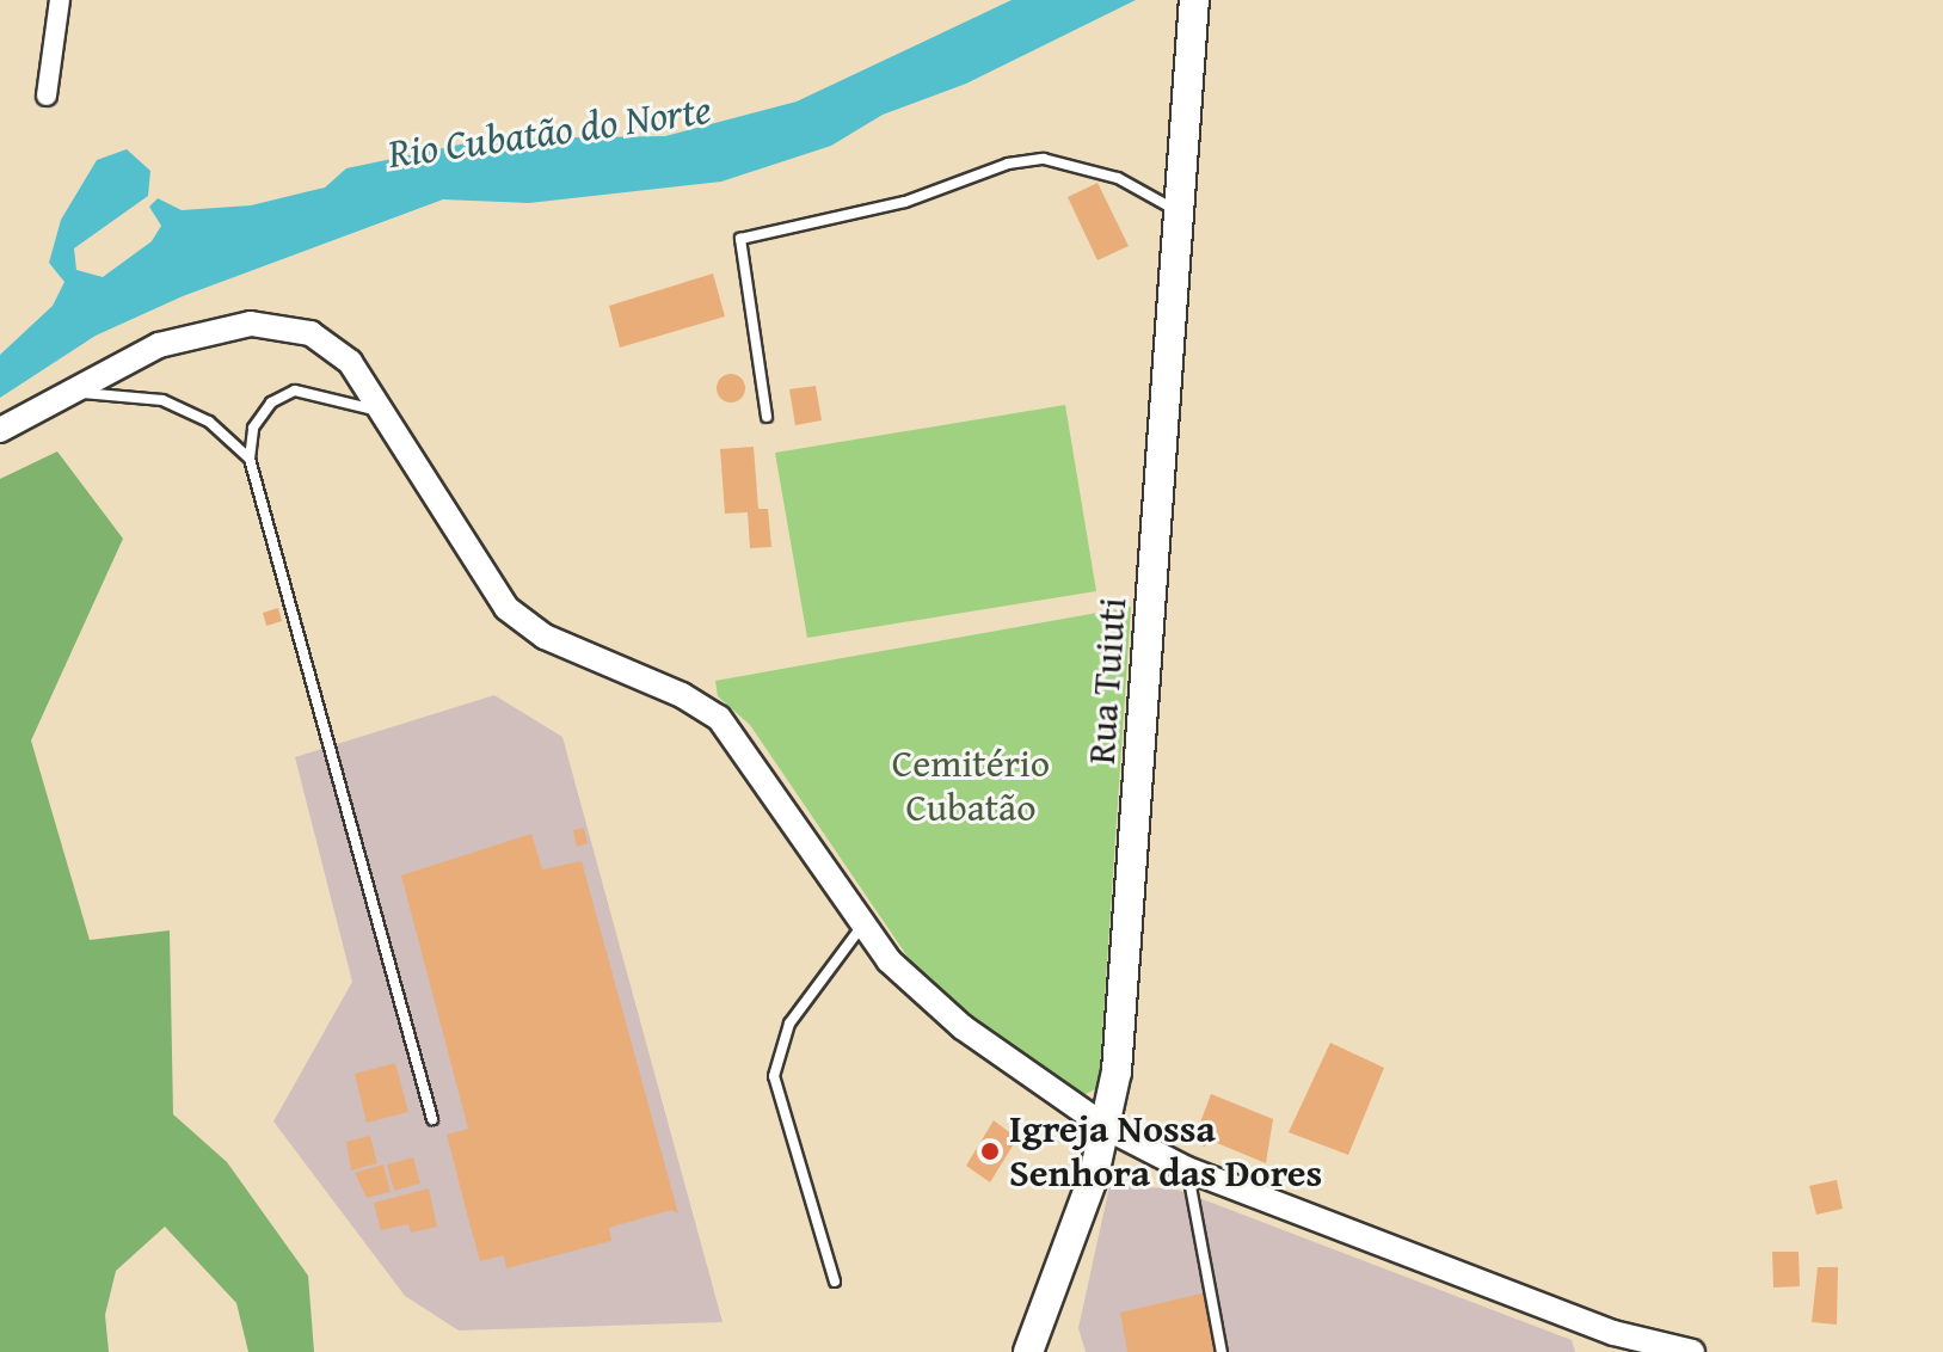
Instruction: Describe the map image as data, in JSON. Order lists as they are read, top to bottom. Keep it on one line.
{"streets":{"main road":["Rua Tuiuti"]},"water":["Rio Cubatão do Norte"],"parks":["Cemitério Cubatão"],"places":["Igreja Nossa Senhora das Dores"]}
